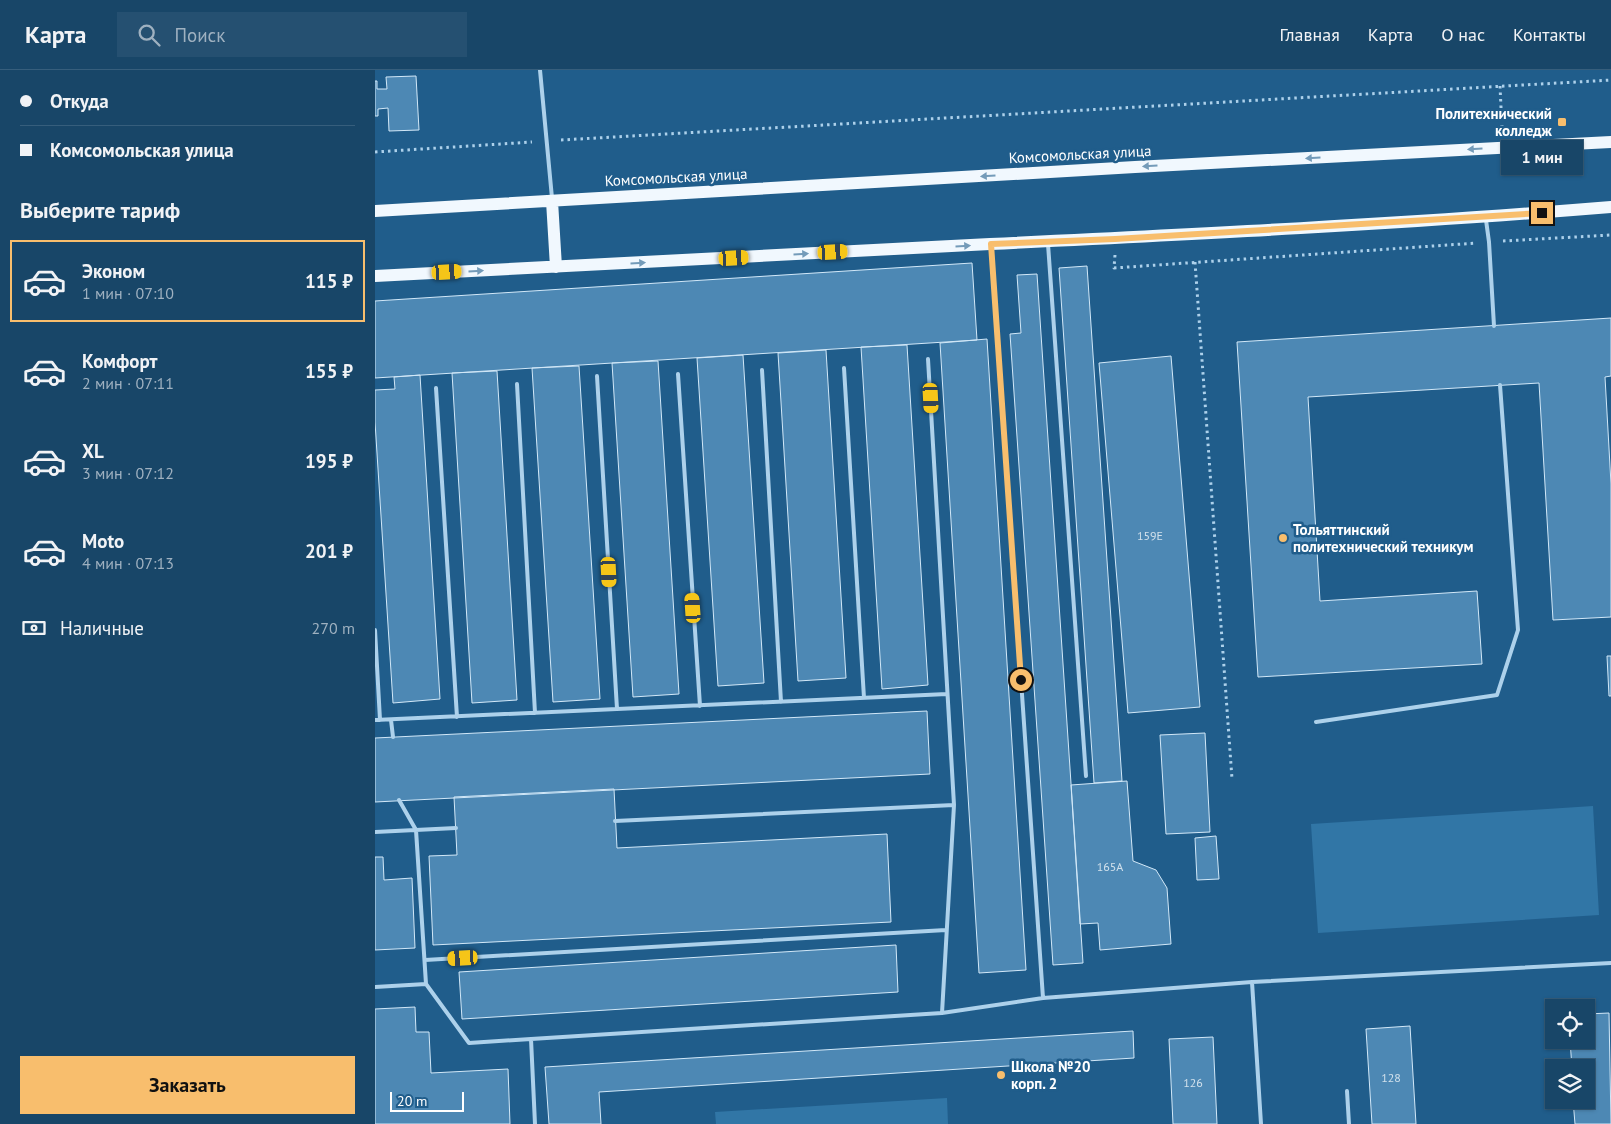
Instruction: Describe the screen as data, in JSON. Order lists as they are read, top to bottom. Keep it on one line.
{"streets":{"main road":["Комсомольская улица"]},"places":{"transit":["Политехнический колледж"],"other":["Тольяттинский политехнический техникум","Школа №20 корп. 2"]},"house_numbers":["159Е","165А","128","126"],"scale_bar":"20 m","page":{"header":"Карта","search":"Поиск","nav":["Главная","Карта","О нас","Контакты"],"banner":["Откуда","Комсомольская улица"],"bubble":"1 мин","heading":"Выберите тариф","list":[{"name":"Эконом","note":"1 мин · 07:10","value":"115 ₽"},{"name":"Комфорт","note":"2 мин · 07:11","value":"155 ₽"},{"name":"XL","note":"3 мин · 07:12","value":"195 ₽"},{"name":"Moto","note":"4 мин · 07:13","value":"201 ₽"}],"pay":["Наличные","270 m"],"buttons":"Заказать","scale":"20 m"}}
